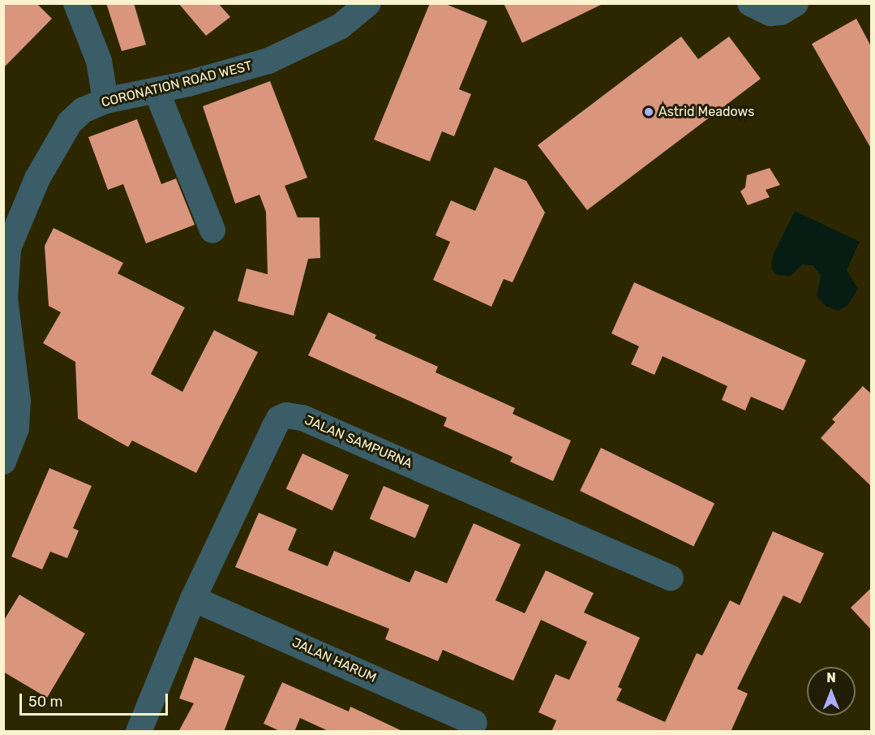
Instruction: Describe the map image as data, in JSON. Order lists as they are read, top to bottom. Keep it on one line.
{"streets":{"street":["CORONATION ROAD WEST","JALAN SAMPURNA","JALAN HARUM"]},"crossings":[["JALAN SAMPURNA","JALAN HARUM"]],"places":["Astrid Meadows"],"scale_bar":"50 m","north":"top"}
